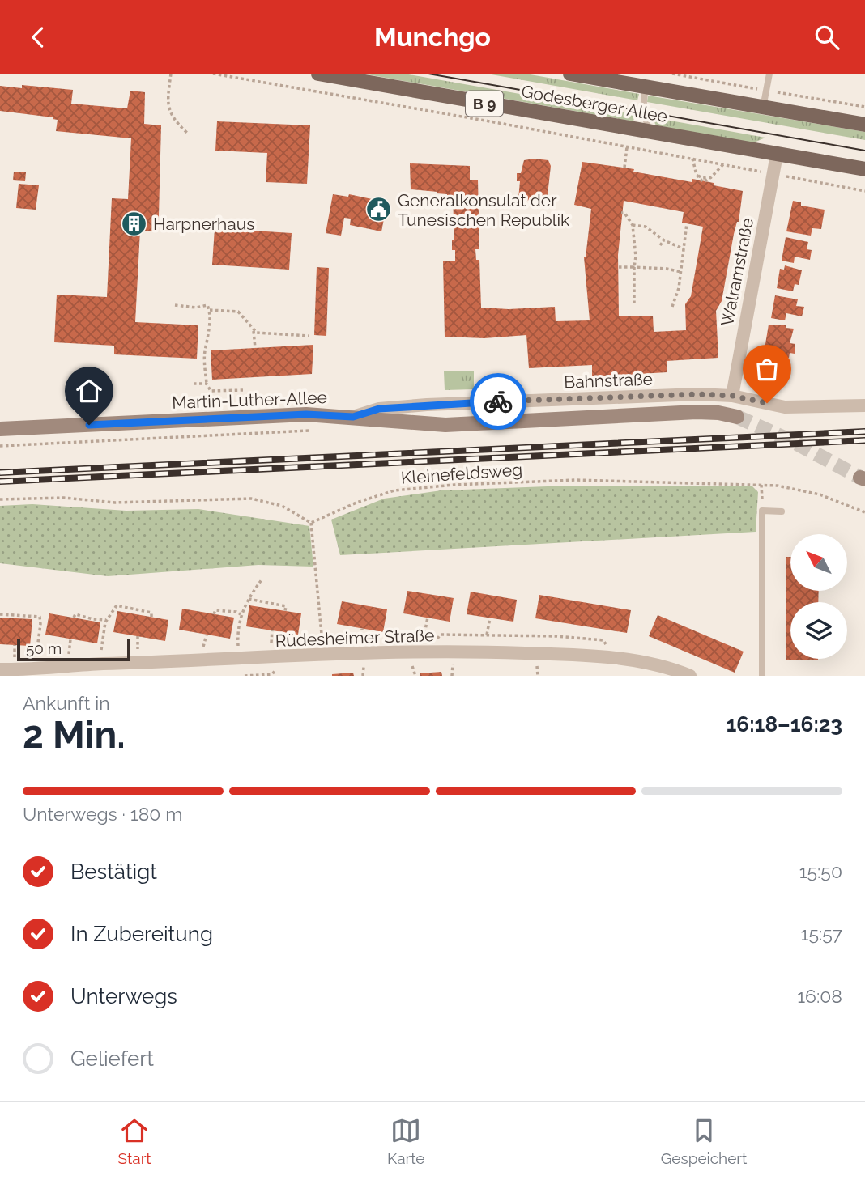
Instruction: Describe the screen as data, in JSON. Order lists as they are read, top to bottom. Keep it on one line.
{"streets":{"main road":["B 9","Godesberger Allee","Martin-Luther-Allee"],"street":["Walramstraße","Bahnstraße","Rüdesheimer Straße"],"path":["Kleinefeldsweg"]},"crossings":[["Godesberger Allee","Walramstraße"],["Walramstraße","Bahnstraße"],["Bahnstraße","Martin-Luther-Allee"]],"places":{"public building":["Generalkonsulat der Tunesischen Republik"],"building":["Harpnerhaus"]},"scale_bar":"50 m","north":"top left","page":{"header":"Munchgo","scale":"50 m","heading":["2 Min.","Ankunft in","16:18–16:23"],"bar":"Unterwegs · 180 m","list":[["Bestätigt","15:50"],["In Zubereitung","15:57"],["Unterwegs","16:08"],"Geliefert"],"tabs":["Start","Karte","Gespeichert"]}}
